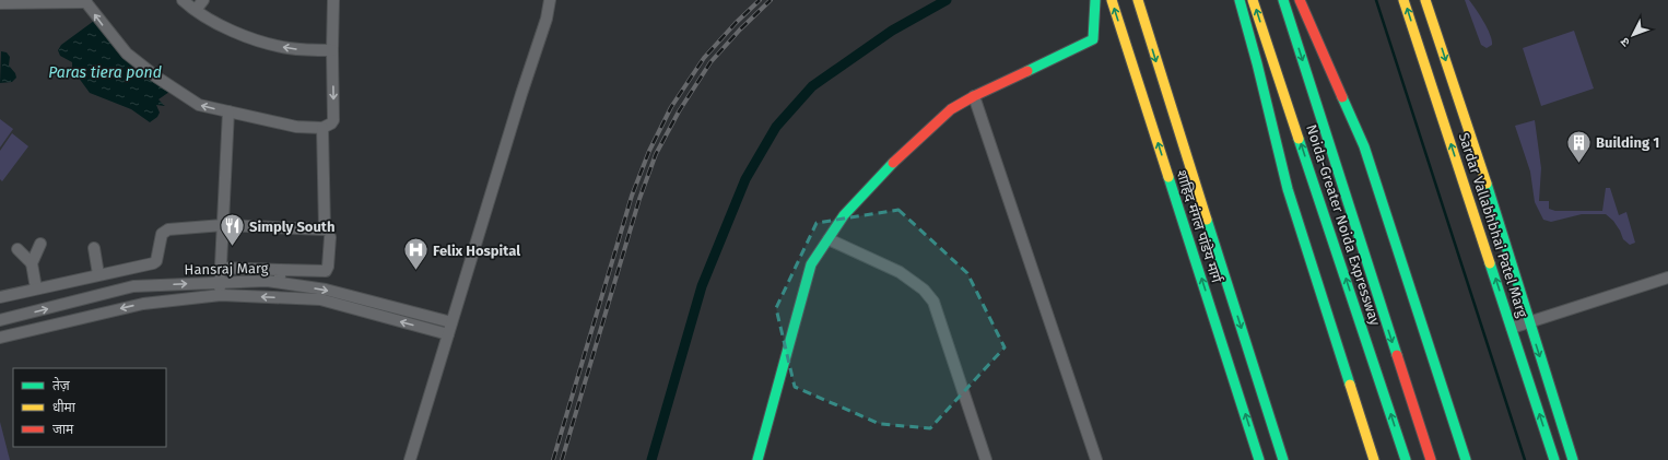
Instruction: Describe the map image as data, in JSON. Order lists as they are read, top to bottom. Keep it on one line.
{"streets":{"main road":["Noida-Greater Noida Expressway","Sardar Vallabhbhai Patel Marg","शाहिद मंगल पांडेय मार्ग"],"street":["Hansraj Marg"]},"water":["Paras tiera pond"],"places":{"building":["Building 1"],"restaurant":["Simply South"],"hospital":["Felix Hospital"]},"legend":["तेज़","धीमा","जाम"],"north":"bottom left"}
